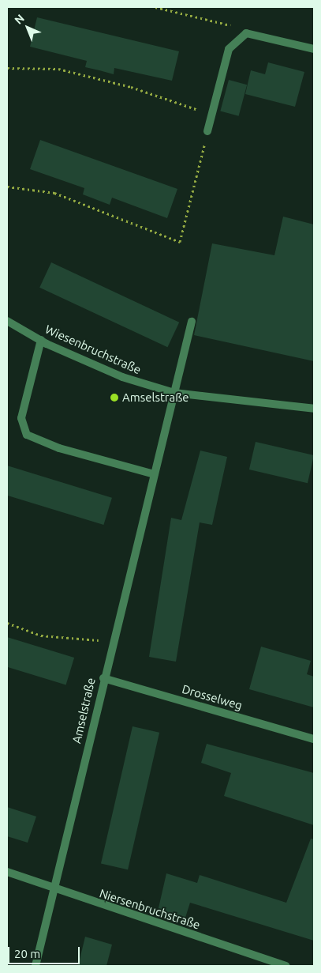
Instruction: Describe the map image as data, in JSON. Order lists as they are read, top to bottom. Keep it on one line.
{"streets":{"street":["Wiesenbruchstraße","Drosselweg","Amselstraße","Niersenbruchstraße"]},"crossings":[["Wiesenbruchstraße","Amselstraße"],["Drosselweg","Amselstraße"],["Amselstraße","Niersenbruchstraße"]],"places":["Amselstraße"],"scale_bar":"20 m","north":"top left"}
